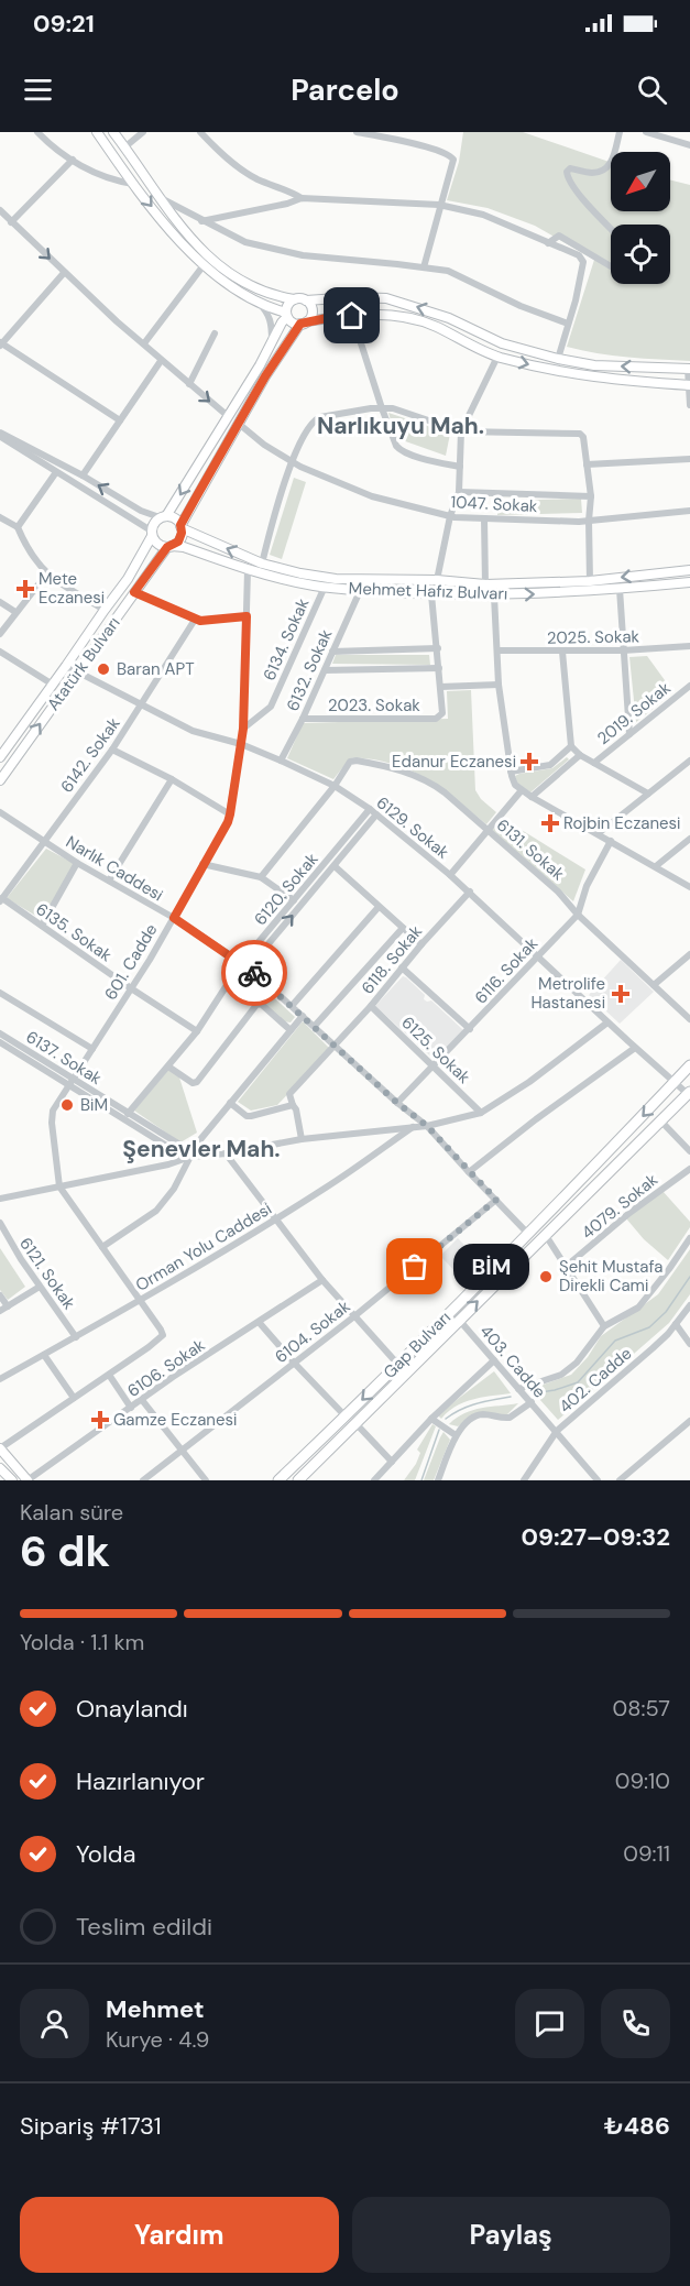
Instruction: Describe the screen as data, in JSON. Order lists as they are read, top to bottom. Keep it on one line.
{"streets":{"highway":["Gap Bulvarı"],"main road":["Mehmet Hafız Bulvarı","Atatürk Bulvarı"],"street":["1047. Sokak","2025. Sokak","6134. Sokak","6132. Sokak","2023. Sokak","2019. Sokak","6142. Sokak","6129. Sokak","6131. Sokak","Narlık Caddesi","6120. Sokak","6135. Sokak","6118. Sokak","601. Cadde","6116. Sokak","6125. Sokak","6137. Sokak","4079. Sokak","Orman Yolu Caddesi","6121. Sokak","6104. Sokak","403. Cadde","6106. Sokak","402. Cadde"]},"crossings":[["Mehmet Hafız Bulvarı","6134. Sokak"],["Mehmet Hafız Bulvarı","Atatürk Bulvarı"],["Mehmet Hafız Bulvarı","6132. Sokak"],["Mehmet Hafız Bulvarı","2023. Sokak"],["Mehmet Hafız Bulvarı","601. Cadde"],["6134. Sokak","601. Cadde"],["Atatürk Bulvarı","6129. Sokak"],["6132. Sokak","2023. Sokak"],["6132. Sokak","6129. Sokak"],["6142. Sokak","6129. Sokak"],["6142. Sokak","Narlık Caddesi"],["6142. Sokak","6135. Sokak"],["6129. Sokak","6131. Sokak"],["6129. Sokak","6120. Sokak"],["6129. Sokak","6118. Sokak"],["6129. Sokak","601. Cadde"],["6129. Sokak","6116. Sokak"],["6129. Sokak","Gap Bulvarı"],["6131. Sokak","6116. Sokak"],["Narlık Caddesi","6120. Sokak"],["Narlık Caddesi","6118. Sokak"],["Narlık Caddesi","601. Cadde"],["Narlık Caddesi","6116. Sokak"],["Narlık Caddesi","6104. Sokak"],["Narlık Caddesi","Gap Bulvarı"],["6120. Sokak","6135. Sokak"],["6120. Sokak","6137. Sokak"],["6135. Sokak","601. Cadde"],["6118. Sokak","6125. Sokak"],["601. Cadde","6137. Sokak"],["601. Cadde","Orman Yolu Caddesi"],["6116. Sokak","6125. Sokak"],["Orman Yolu Caddesi","6121. Sokak"],["Gap Bulvarı","403. Cadde"],["403. Cadde","402. Cadde"]],"districts":["Narlıkuyu Mah.","Şenevler Mah."],"places":{"health":["Mete Eczanesi","Edanur Eczanesi","Rojbin Eczanesi","Metrolife Hastanesi","Gamze Eczanesi"],"other":["Baran APT","BiM","BİM","Şehit Mustafa Direkli Cami"]},"north":"bottom left","page":{"status":"09:21","header":"Parcelo","bubble":"BİM","heading":["6 dk","Kalan süre","09:27–09:32"],"panel":["Mehmet","Kurye · 4.9","Sipariş #1731","₺486"],"bar":"Yolda · 1.1 km","list":[["Onaylandı","08:57"],["Hazırlanıyor","09:10"],["Yolda","09:11"],"Teslim edildi"],"buttons":["Yardım","Paylaş"]}}
